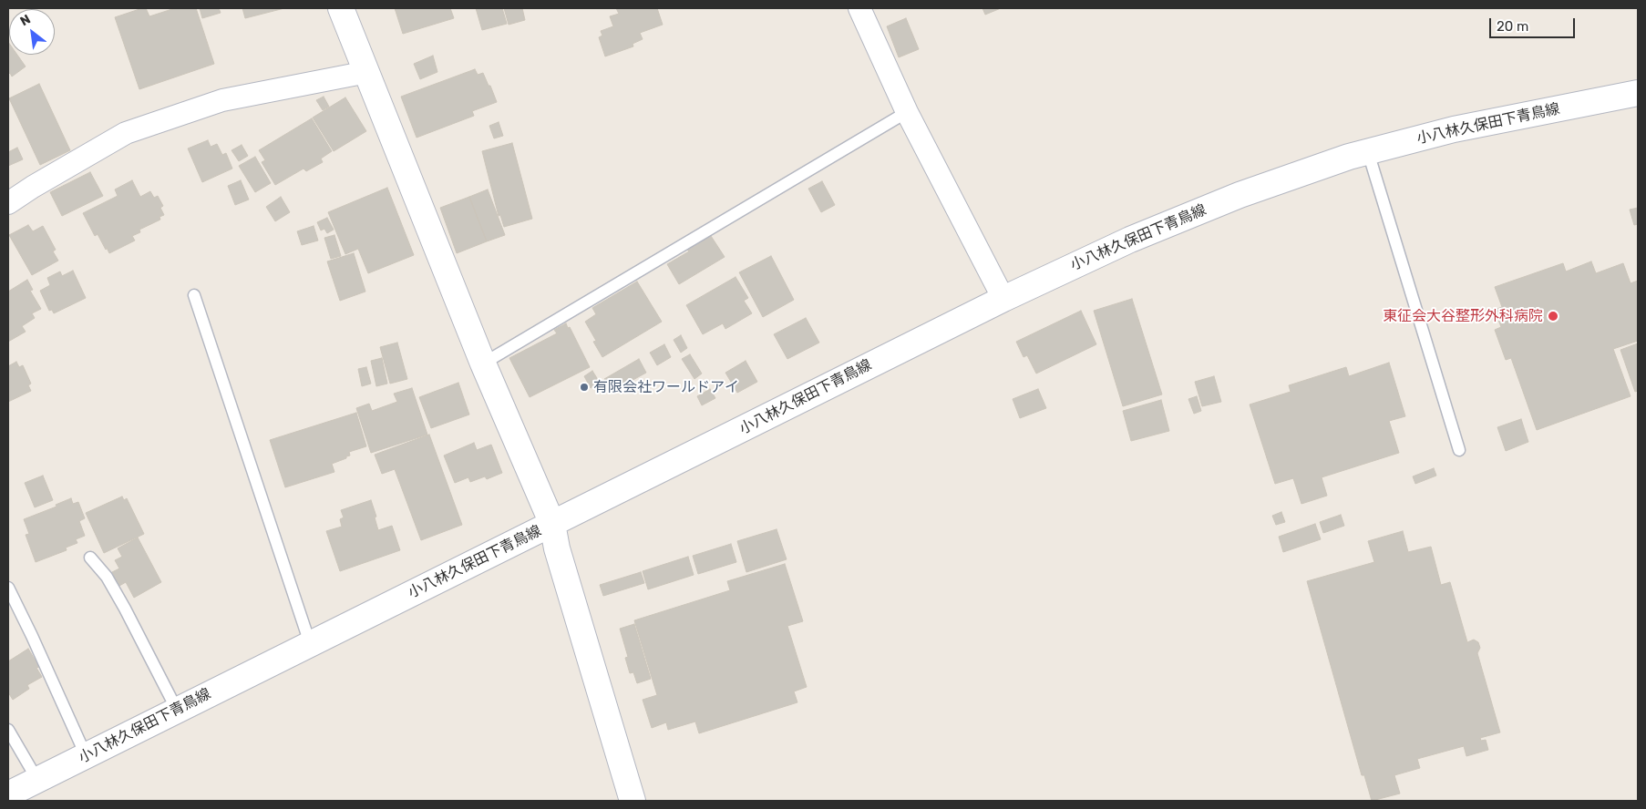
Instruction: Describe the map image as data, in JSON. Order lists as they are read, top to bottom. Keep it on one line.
{"streets":{"main road":["小八林久保田下青鳥線"]},"places":["東征会大谷整形外科病院","有限会社ワールドアイ"],"scale_bar":"20 m","north":"top left"}
